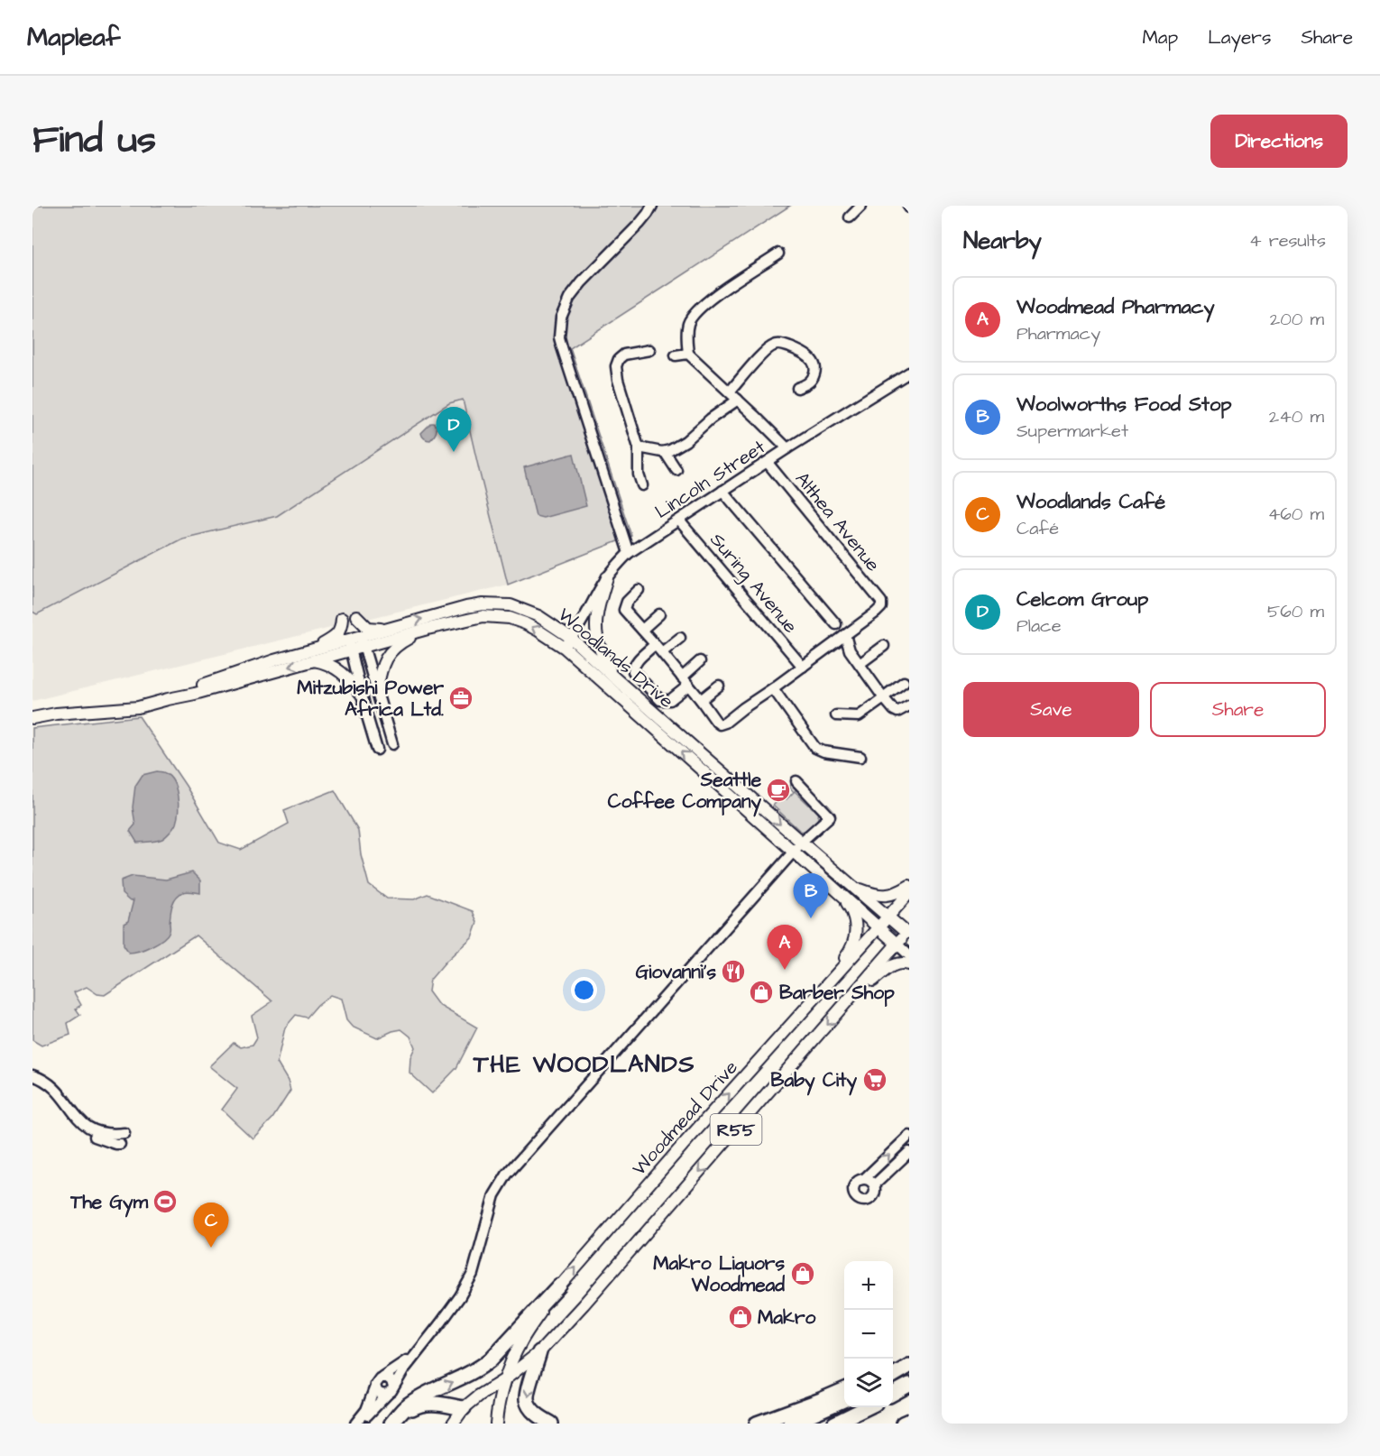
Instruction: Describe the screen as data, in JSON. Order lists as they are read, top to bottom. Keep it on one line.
{"streets":{"main road":["Woodlands Drive","Woodmead Drive","R55"],"street":["Lincoln Street","Althea Avenue","Suring Avenue"]},"crossings":[["Lincoln Street","Althea Avenue"],["Lincoln Street","Suring Avenue"],["Lincoln Street","Woodlands Drive"],["Woodlands Drive","Woodmead Drive"],["Woodlands Drive","R55"],["Woodmead Drive","R55"]],"districts":["THE WOODLANDS"],"places":{"office":["Mitzubishi Power Africa Ltd."],"cafe":["Seattle Coffee Company"],"restaurant":["Giovanni's"],"shop":["Barber Shop","Makro Liquors Woodmead","Makro"],"supermarket":["Baby City"],"sports":["The Gym"]},"page":{"header":"Mapleaf","nav":["Map","Layers","Share"],"title":"Find us","buttons":["Directions",["Save","Share"]],"heading":["Nearby","4 results"],"list":[{"mark":"A","name":"Woodmead Pharmacy","note":"Pharmacy","value":"200 m"},{"mark":"B","name":"Woolworths Food Stop","note":"Supermarket","value":"240 m"},{"mark":"C","name":"Woodlands Café","note":"Café","value":"460 m"},{"mark":"D","name":"Celcom Group","note":"Place","value":"560 m"}],"pins":["D","B","A","C"],"map_buttons":["+","−"]}}
